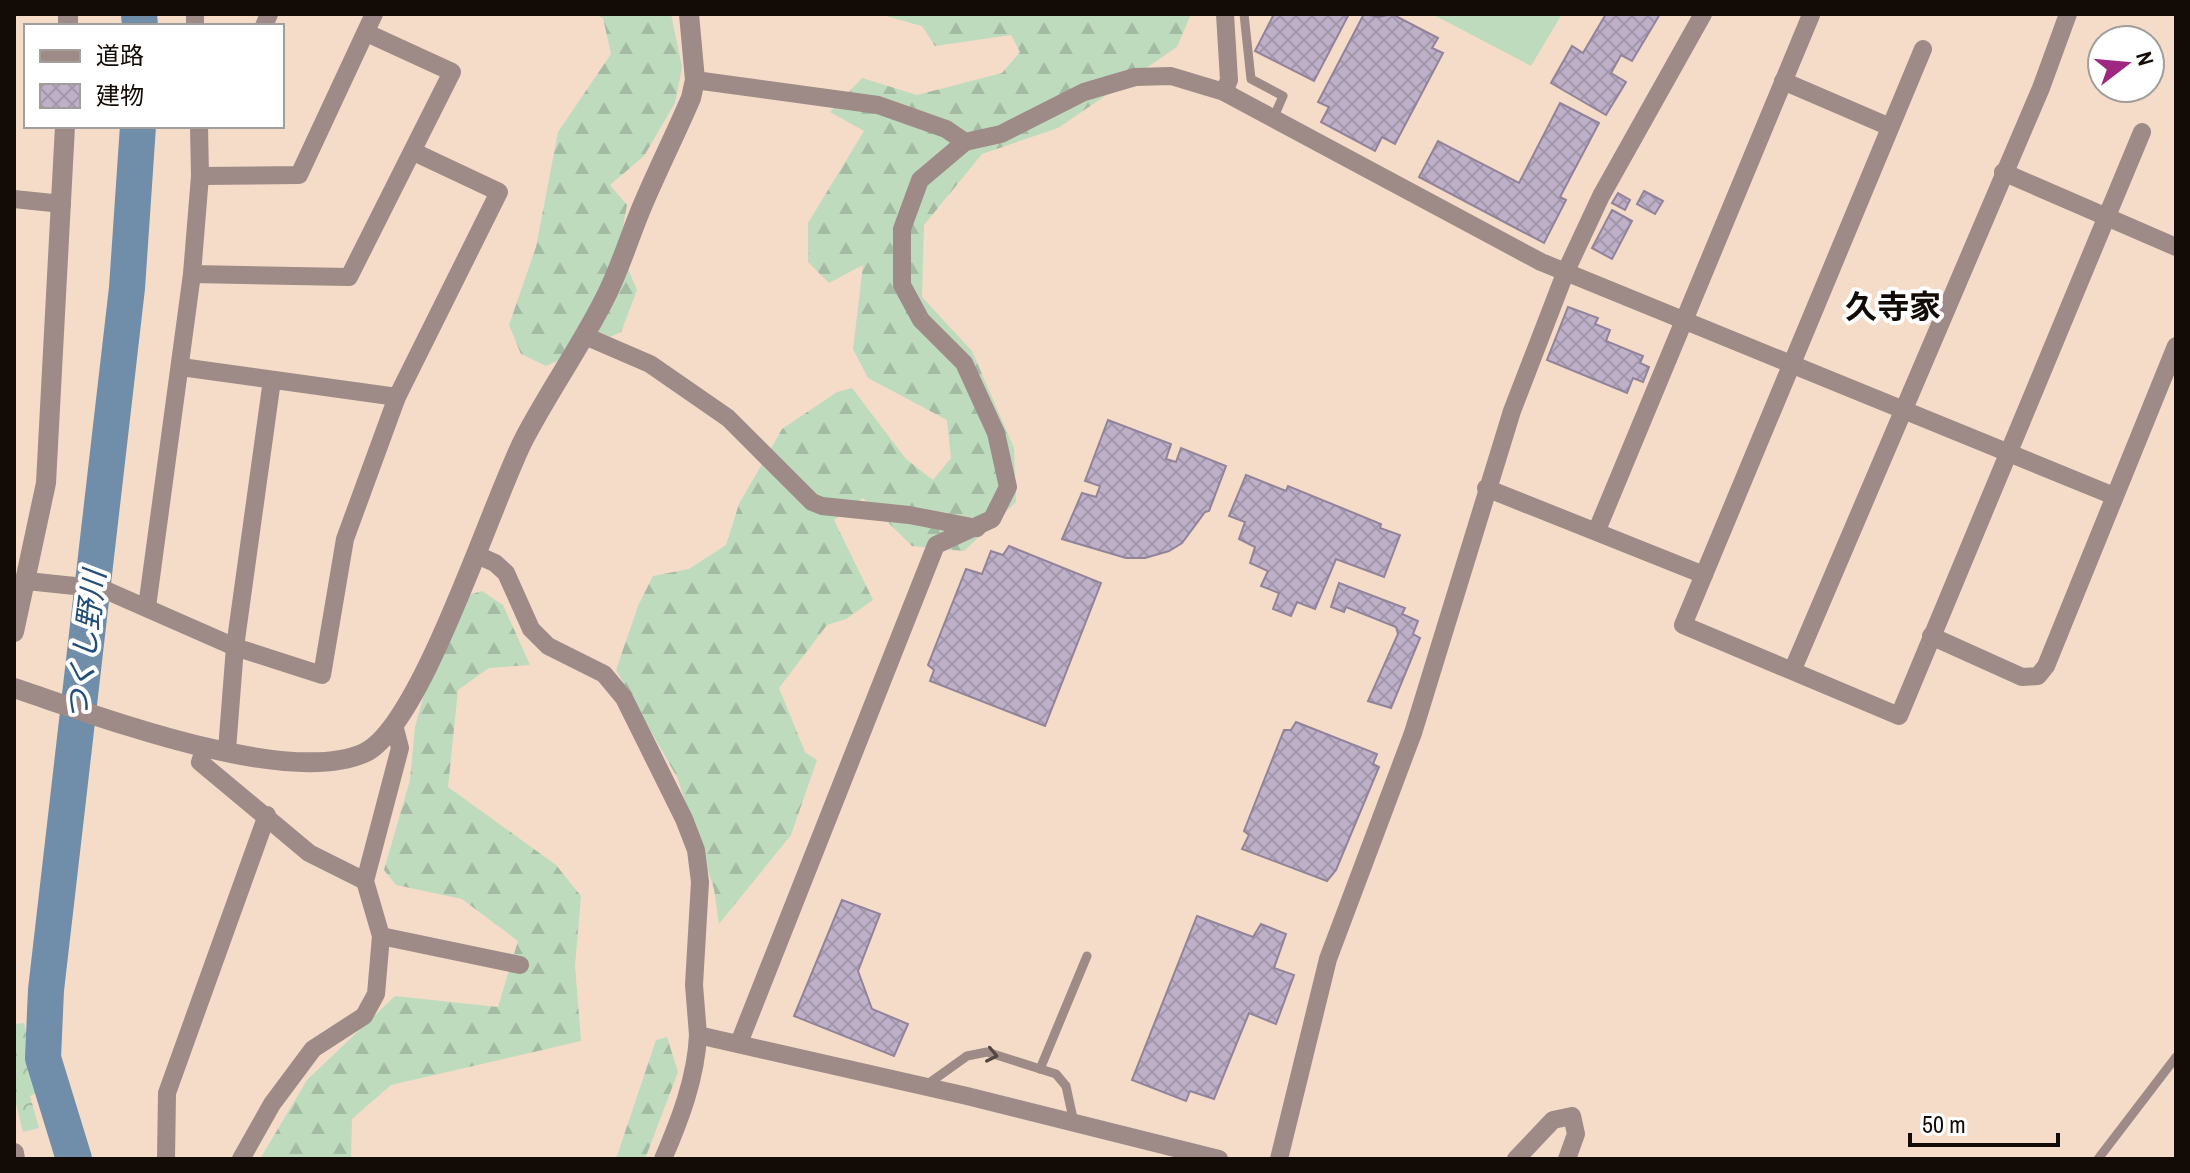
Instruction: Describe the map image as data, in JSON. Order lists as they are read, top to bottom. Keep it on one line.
{"districts":["久寺家"],"water":["つくし野川"],"legend":["道路","建物"],"scale_bar":"50 m","north":"right"}
